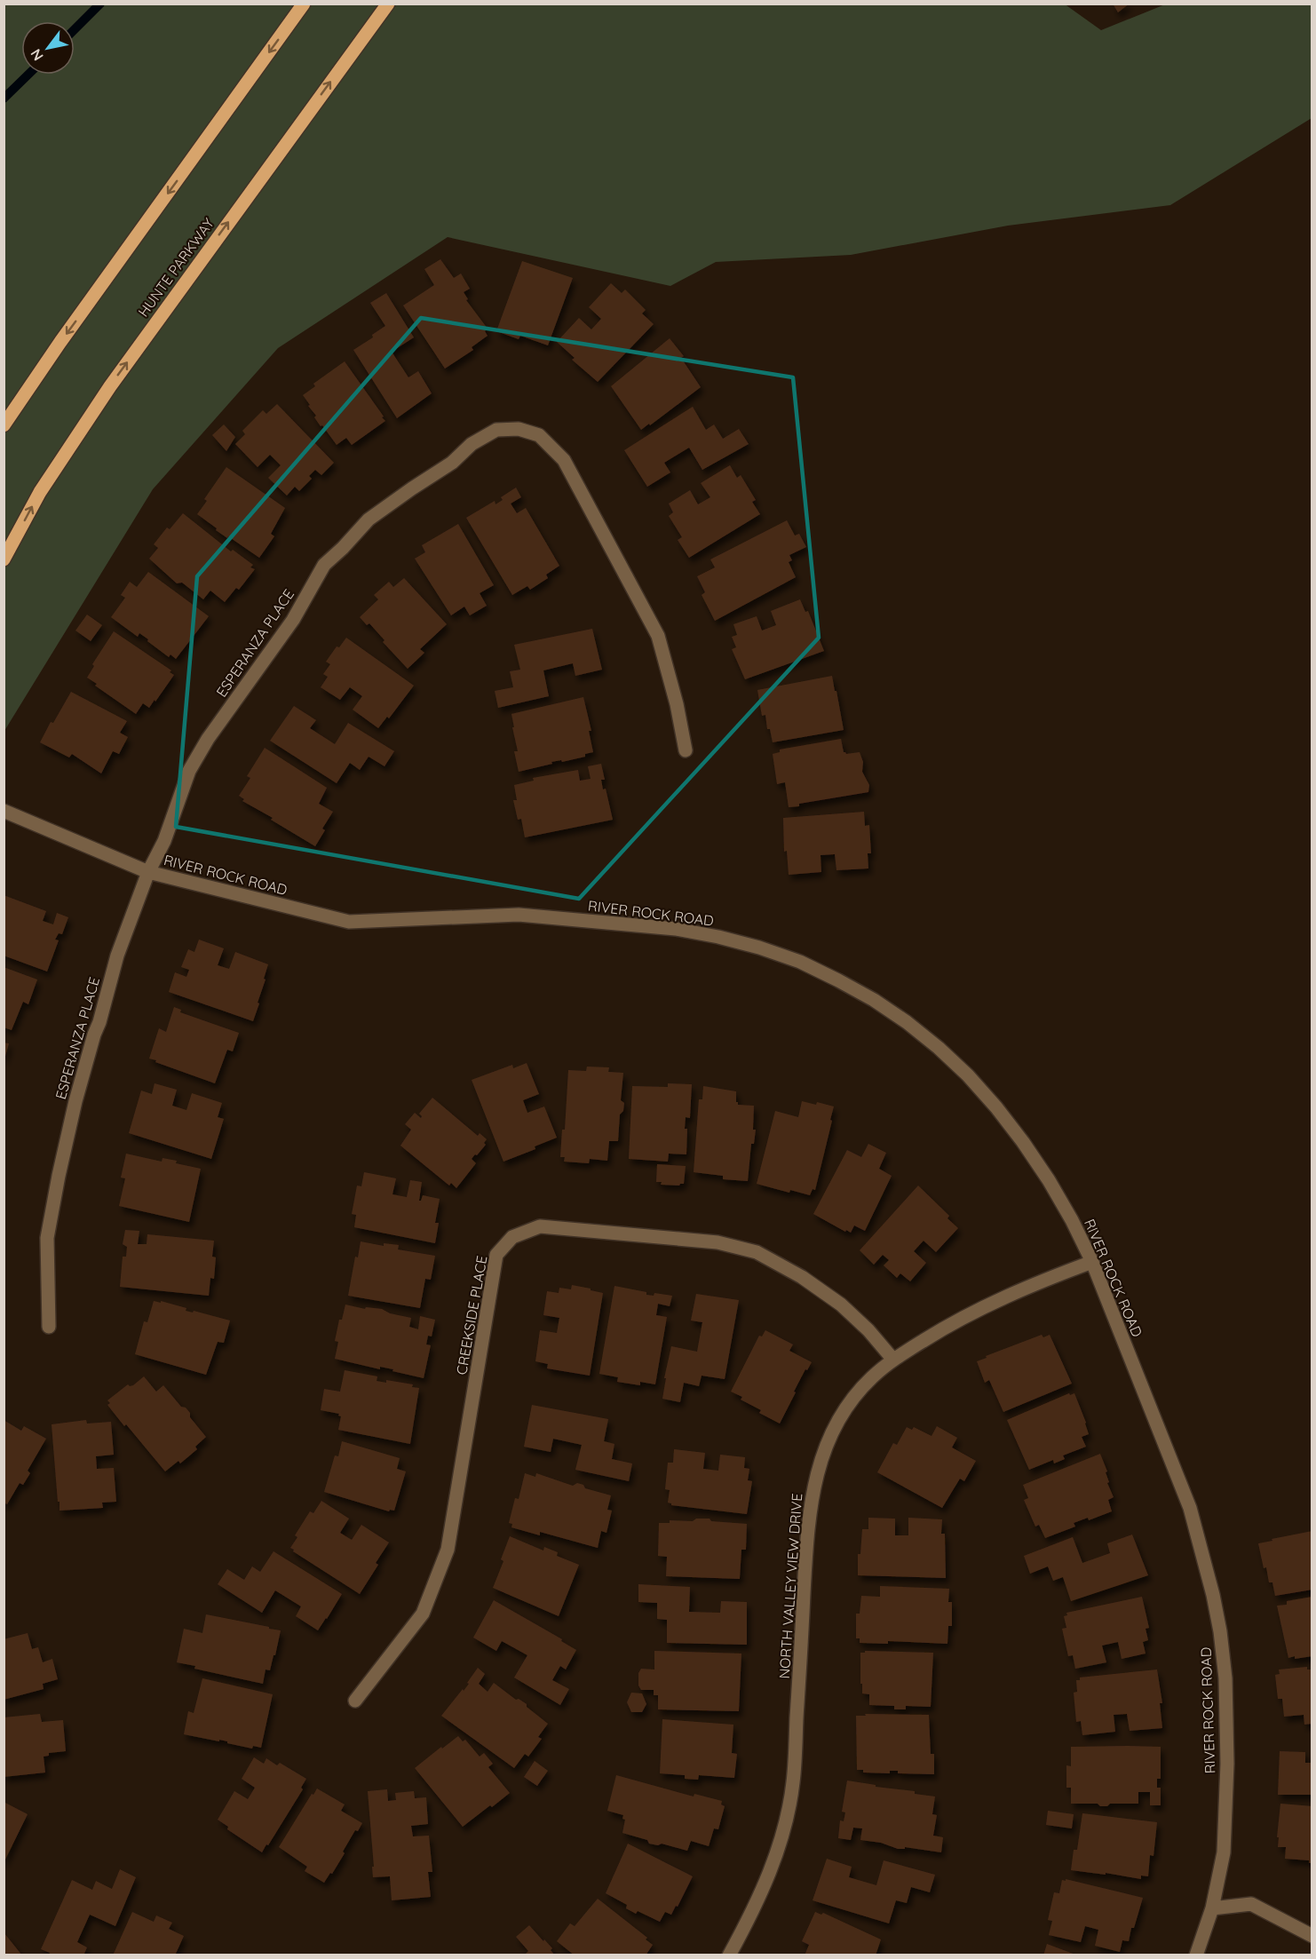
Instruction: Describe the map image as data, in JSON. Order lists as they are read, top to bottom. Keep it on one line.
{"streets":{"main road":["HUNTE PARKWAY"],"street":["ESPERANZA PLACE","RIVER ROCK ROAD","CREEKSIDE PLACE","NORTH VALLEY VIEW DRIVE"]},"crossings":[["ESPERANZA PLACE","RIVER ROCK ROAD"],["RIVER ROCK ROAD","NORTH VALLEY VIEW DRIVE"],["CREEKSIDE PLACE","NORTH VALLEY VIEW DRIVE"]],"north":"bottom left"}
